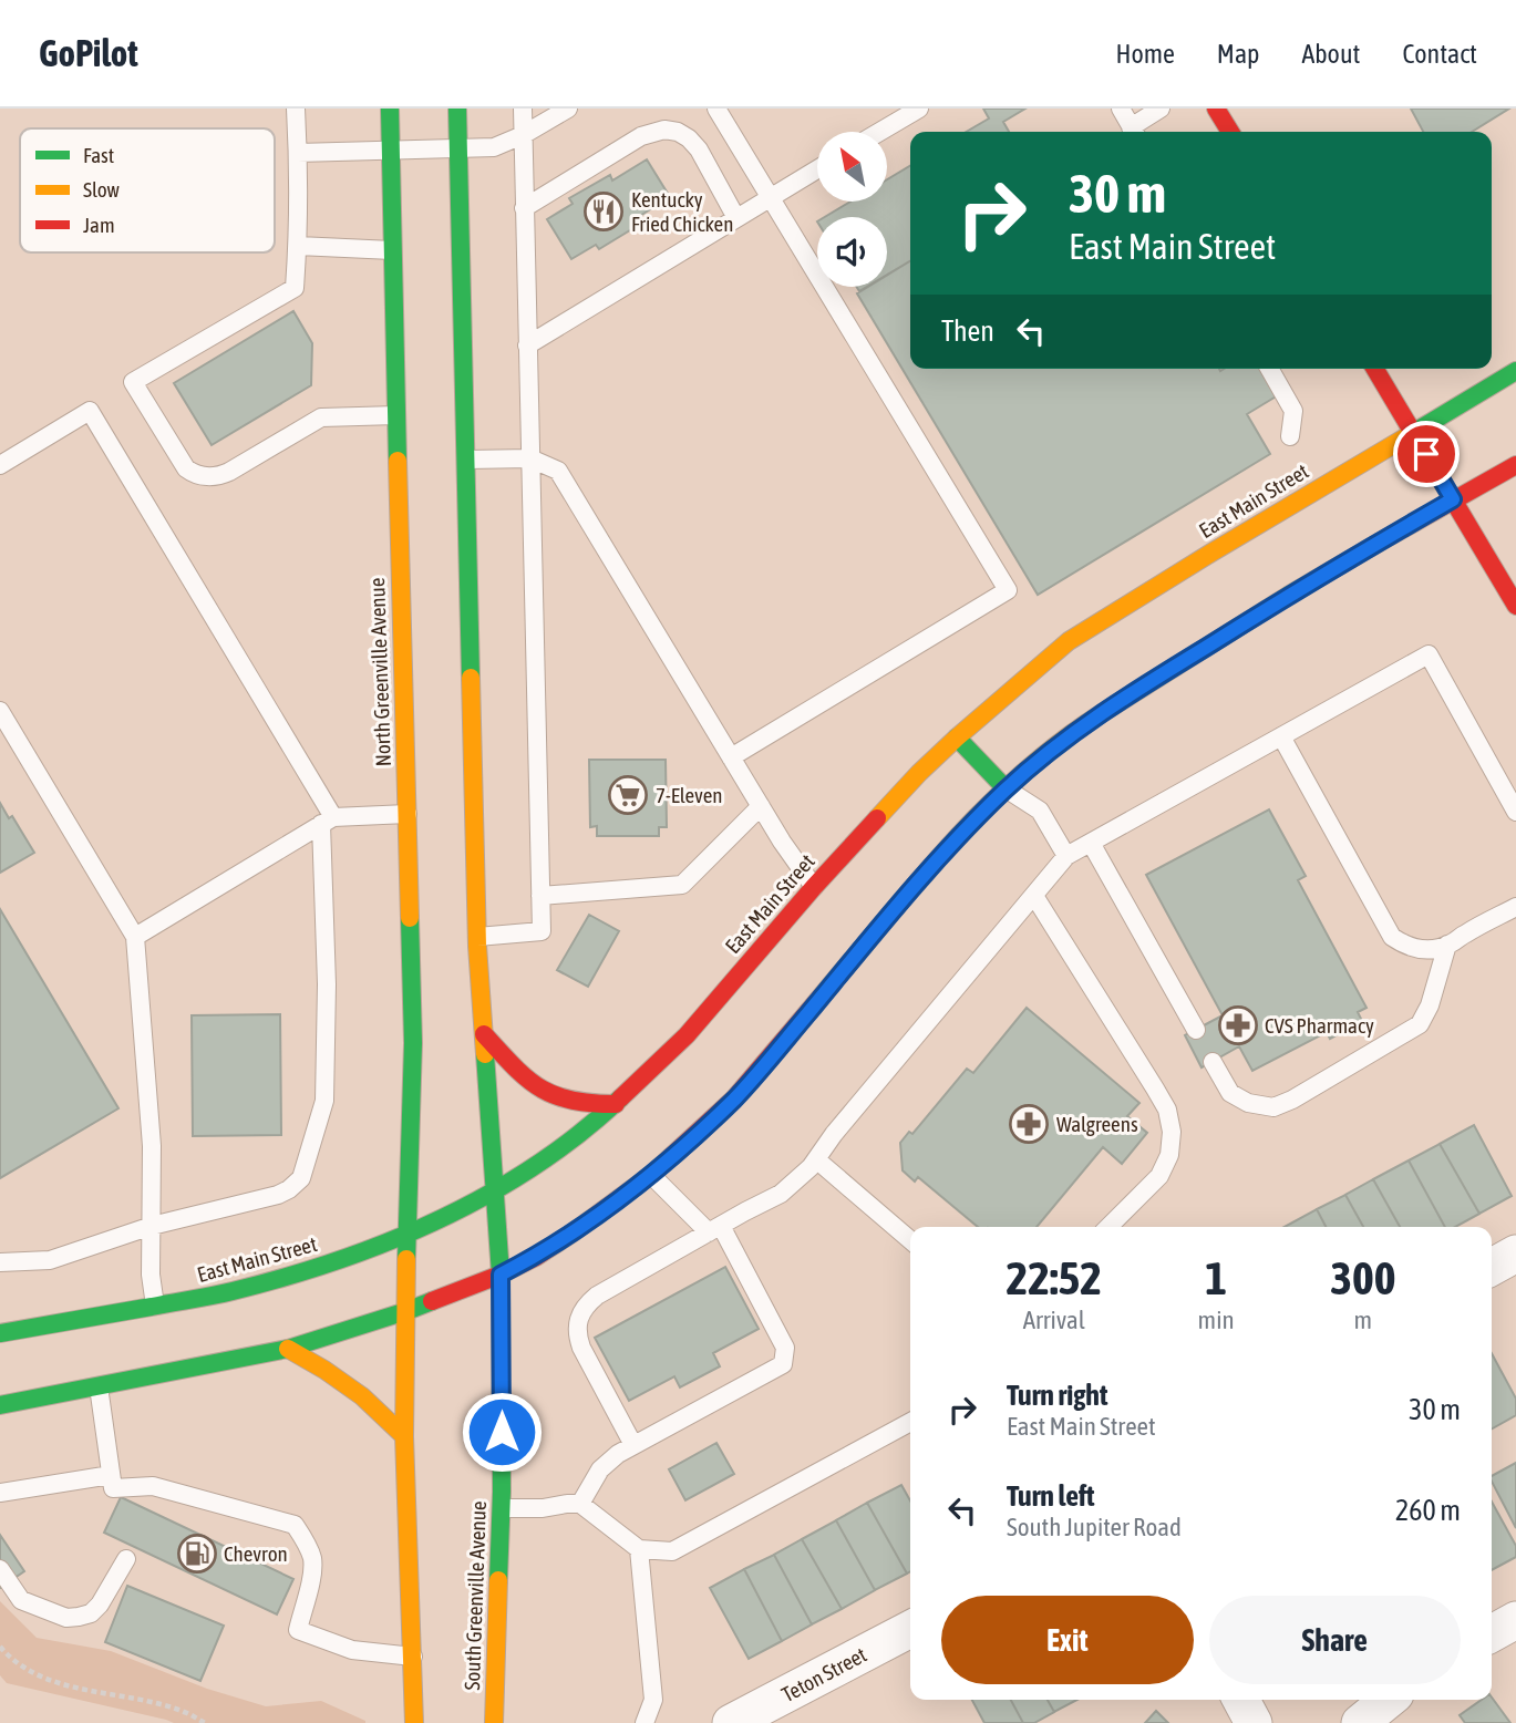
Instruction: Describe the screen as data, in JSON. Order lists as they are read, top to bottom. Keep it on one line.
{"streets":{"main road":["East Main Street","North Greenville Avenue","South Greenville Avenue"],"street":["Teton Street"]},"crossings":[["East Main Street","North Greenville Avenue"],["East Main Street","South Greenville Avenue"]],"places":{"restaurant":["Kentucky Fried Chicken"],"supermarket":["7-Eleven"],"pharmacy":["CVS Pharmacy","Walgreens"],"fuel station":["Chevron"]},"legend":["Fast","Slow","Jam"],"north":"top left","page":{"header":"GoPilot","nav":["Home","Map","About","Contact"],"turn":["30 m","East Main Street"],"then":"Then","eta":["22:52","Arrival","1","min","300","m"],"list":[{"name":"Turn right","note":"East Main Street","value":"30 m"},{"name":"Turn left","note":"South Jupiter Road","value":"260 m"}],"buttons":["Exit","Share"]}}
